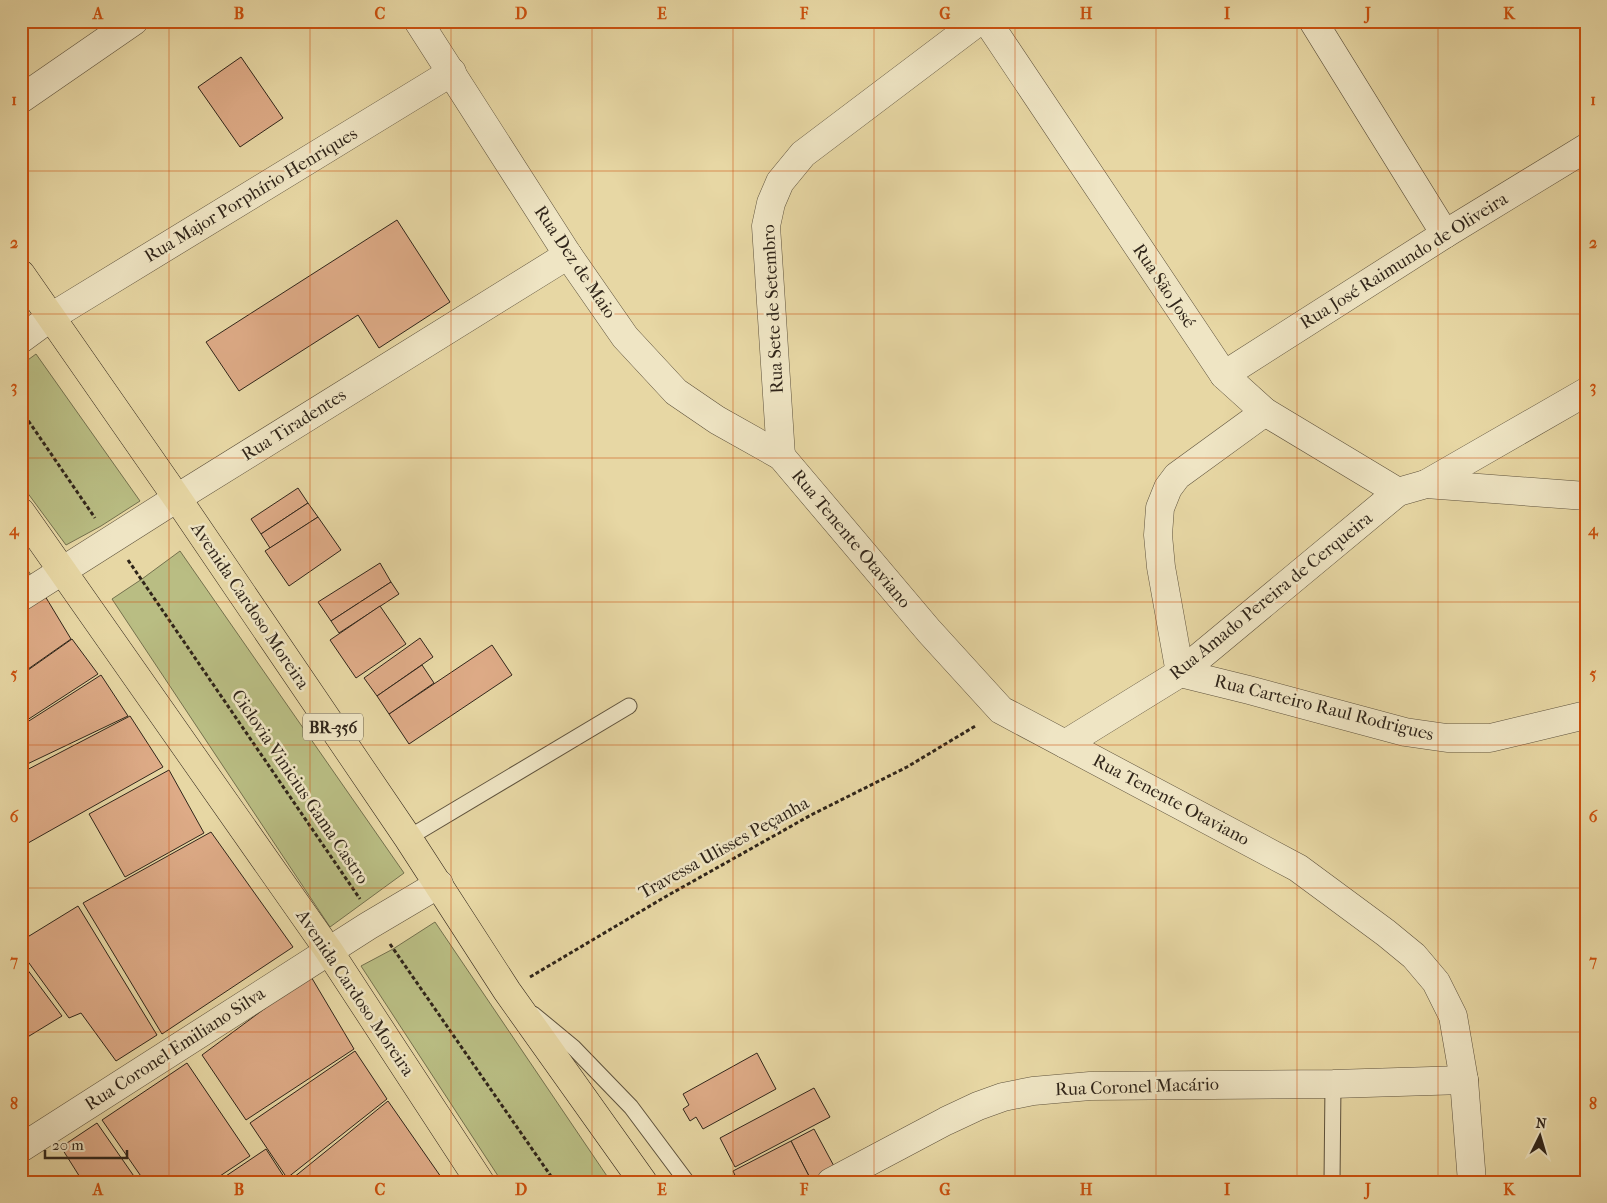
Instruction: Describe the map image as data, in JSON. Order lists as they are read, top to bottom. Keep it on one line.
{"streets":{"highway":["Avenida Cardoso Moreira","BR-356"],"street":["Rua Major Porphírio Henriques","Rua José Raimundo de Oliveira","Rua Dez de Maio","Rua São José","Rua Sete de Setembro","Rua Tiradentes","Rua Tenente Otaviano","Rua Amado Pereira de Cerqueira","Rua Carteiro Raul Rodrigues","Rua Coronel Emiliano Silva","Rua Coronel Macário"],"path":["Ciclovia Vinicius Gama Castro","Travessa Ulisses Peçanha"]},"crossings":[["Rua Major Porphírio Henriques","Rua Dez de Maio"],["Rua Major Porphírio Henriques","Avenida Cardoso Moreira"],["Rua José Raimundo de Oliveira","Rua São José"],["Rua Dez de Maio","Rua Sete de Setembro"],["Rua Dez de Maio","Rua Tiradentes"],["Rua Dez de Maio","Rua Tenente Otaviano"],["Rua São José","Rua Amado Pereira de Cerqueira"],["Rua Sete de Setembro","Rua Tenente Otaviano"],["Rua Tiradentes","Avenida Cardoso Moreira"],["Rua Tiradentes","Ciclovia Vinicius Gama Castro"],["Rua Tenente Otaviano","Rua Amado Pereira de Cerqueira"],["Rua Tenente Otaviano","Rua Coronel Macário"],["Rua Amado Pereira de Cerqueira","Rua Carteiro Raul Rodrigues"],["Avenida Cardoso Moreira","Travessa Ulisses Peçanha"],["Avenida Cardoso Moreira","Rua Coronel Emiliano Silva"],["Ciclovia Vinicius Gama Castro","Rua Coronel Emiliano Silva"]],"scale_bar":"20 m","north":"top","grid":{"columns":["A","B","C","D","E","F","G","H","I","J","K"],"rows":["1","2","3","4","5","6","7","8"]}}
